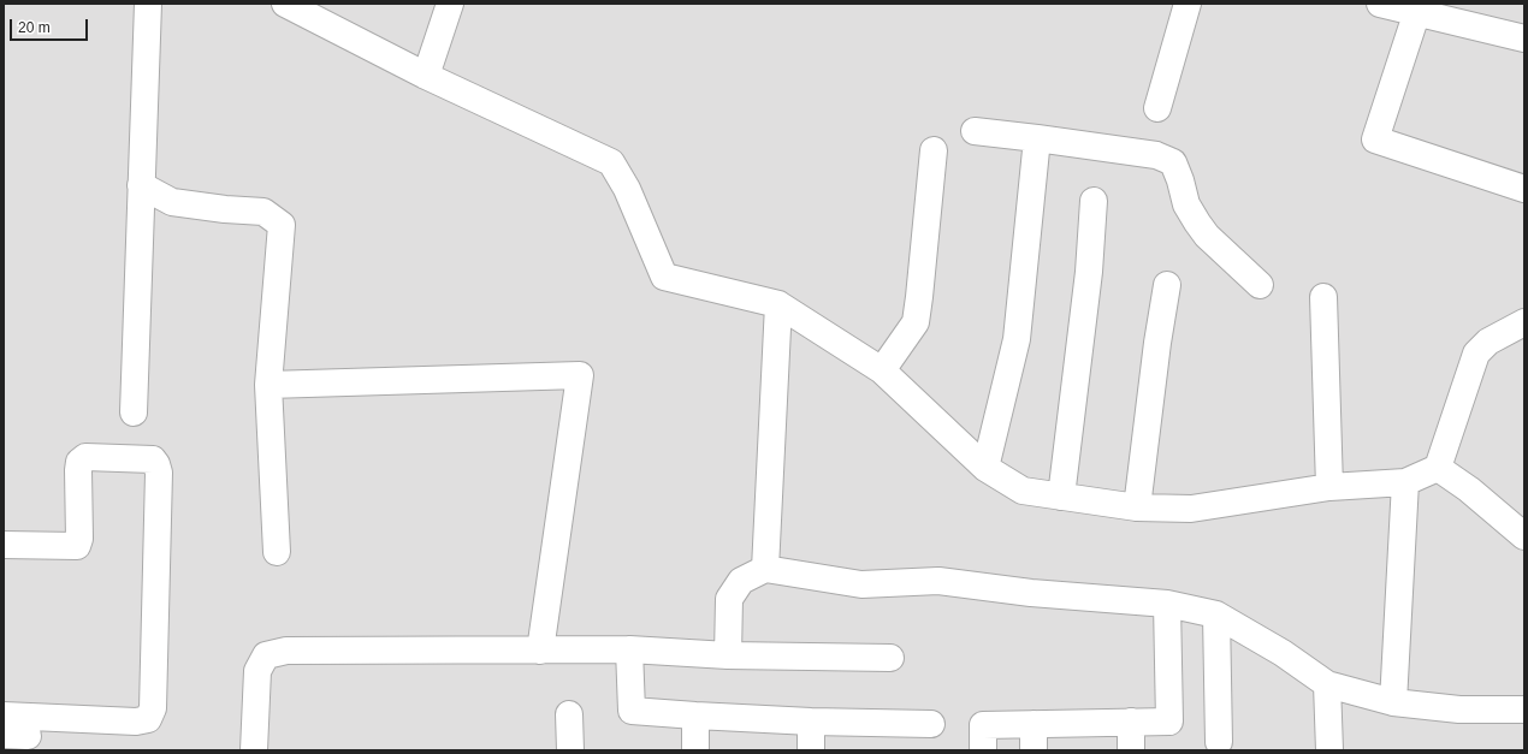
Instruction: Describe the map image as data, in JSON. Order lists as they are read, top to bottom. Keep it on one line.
{"scale_bar":"20 m"}
